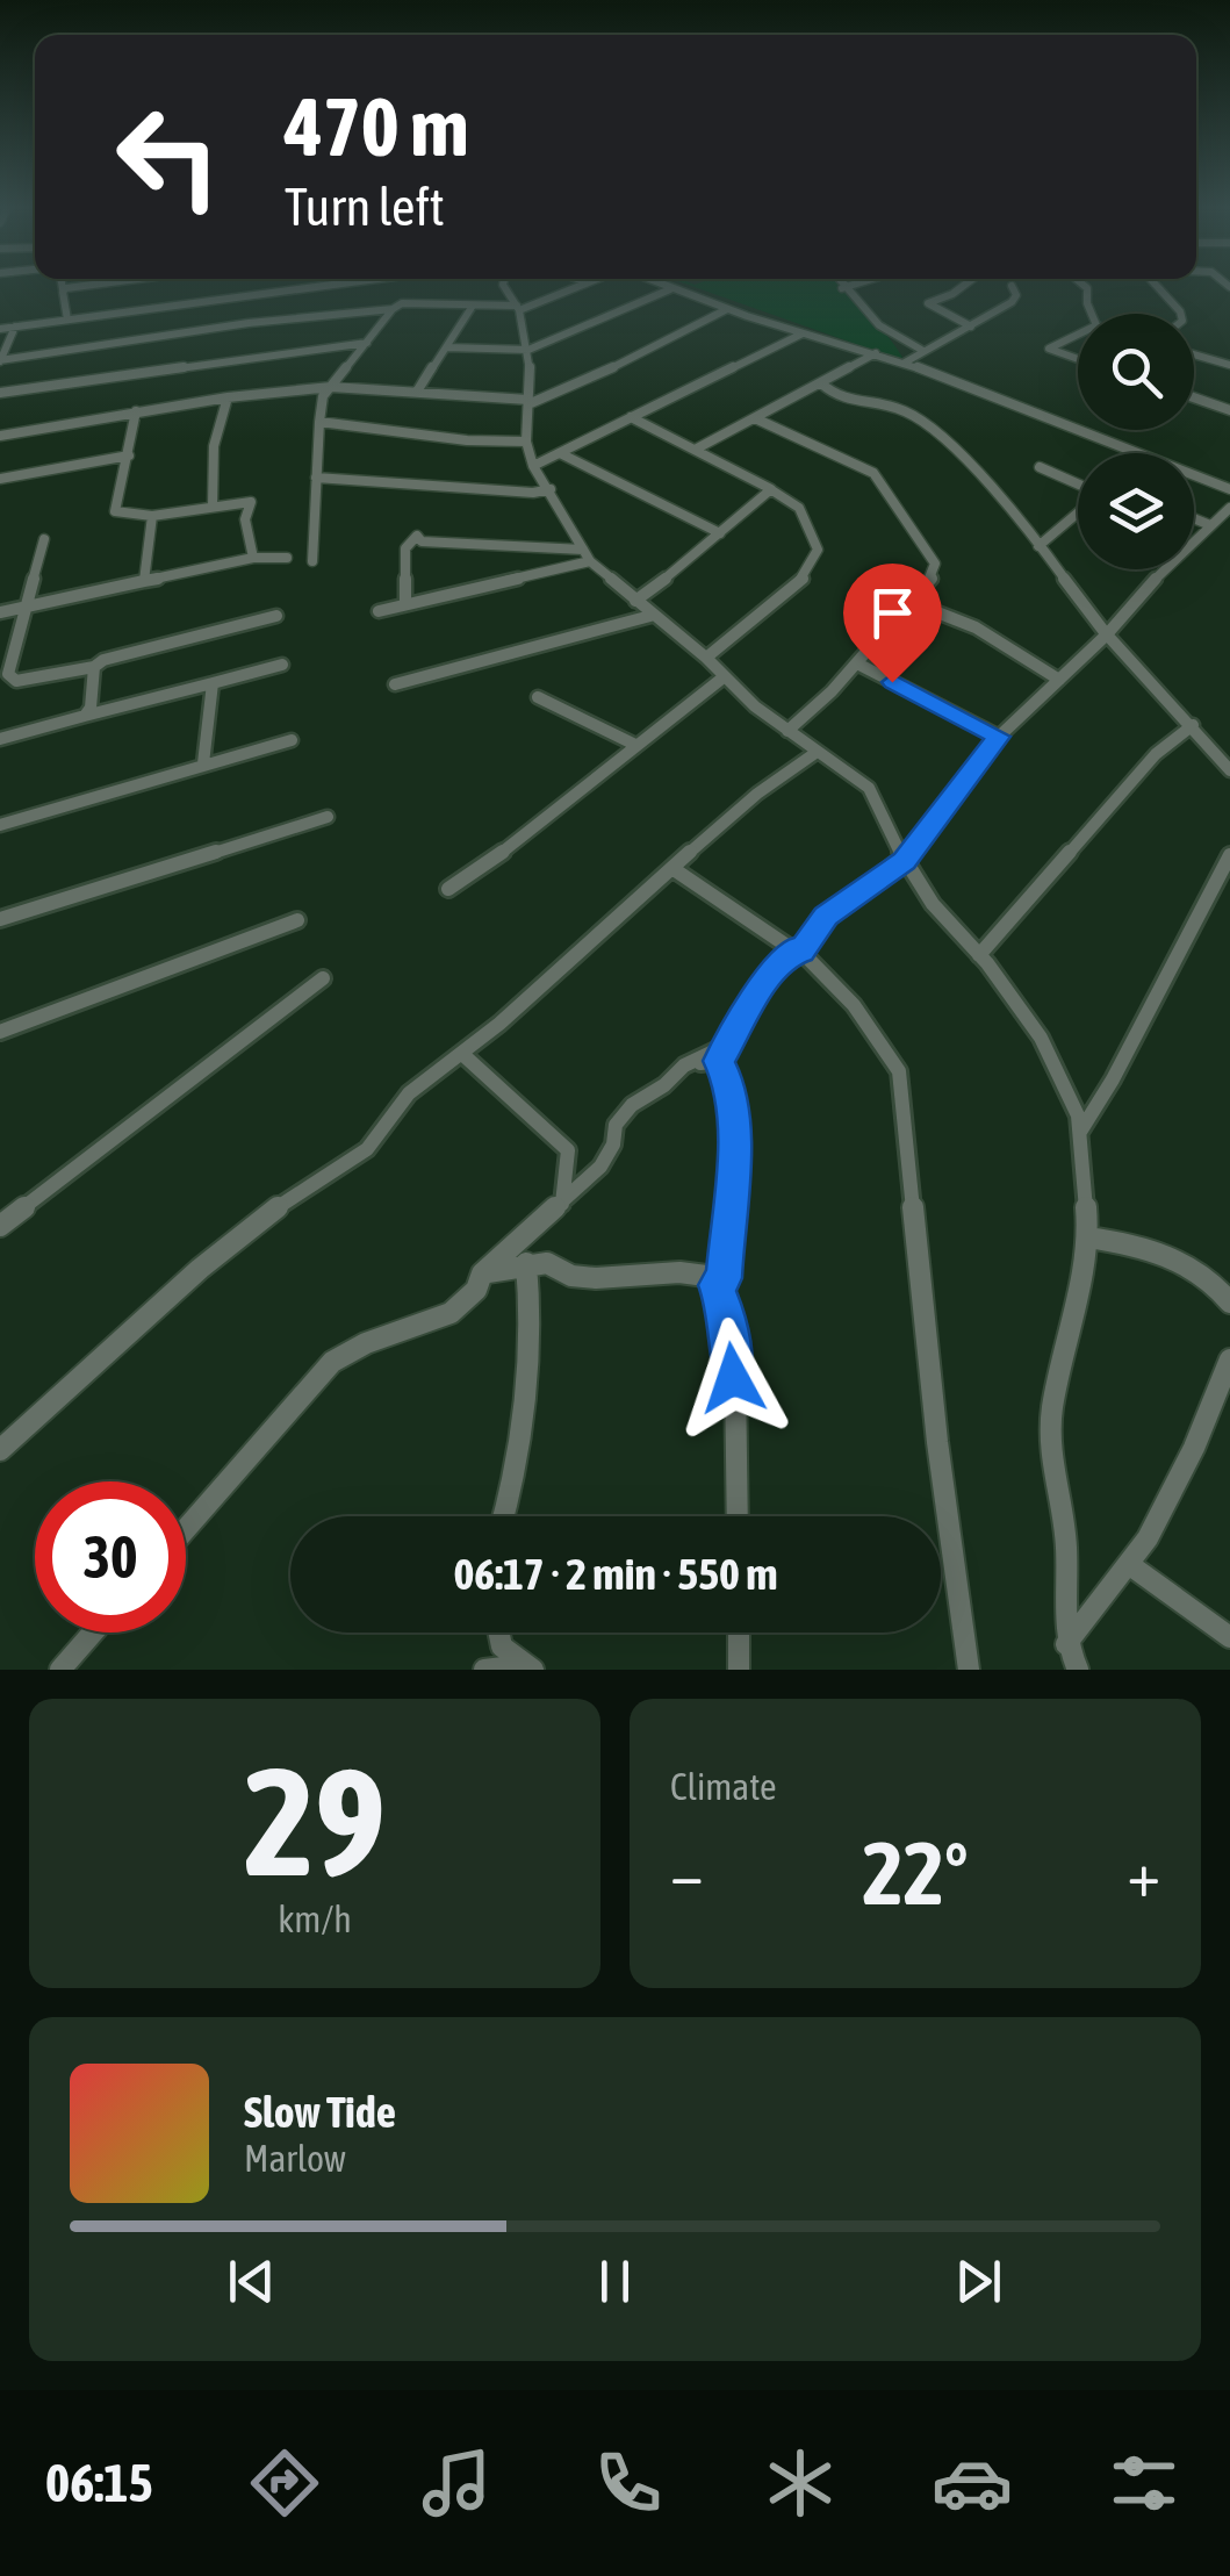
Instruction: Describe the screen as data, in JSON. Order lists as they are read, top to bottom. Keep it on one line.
{"page":{"turn":["470 m","Turn left"],"limit":"30","trip":"06:17 · 2 min · 550 m","tile":[["29","km/h"],"Climate"],"heat":["−","22°","+"],"song":["Slow Tide","Marlow"],"tabs":"06:15"}}
